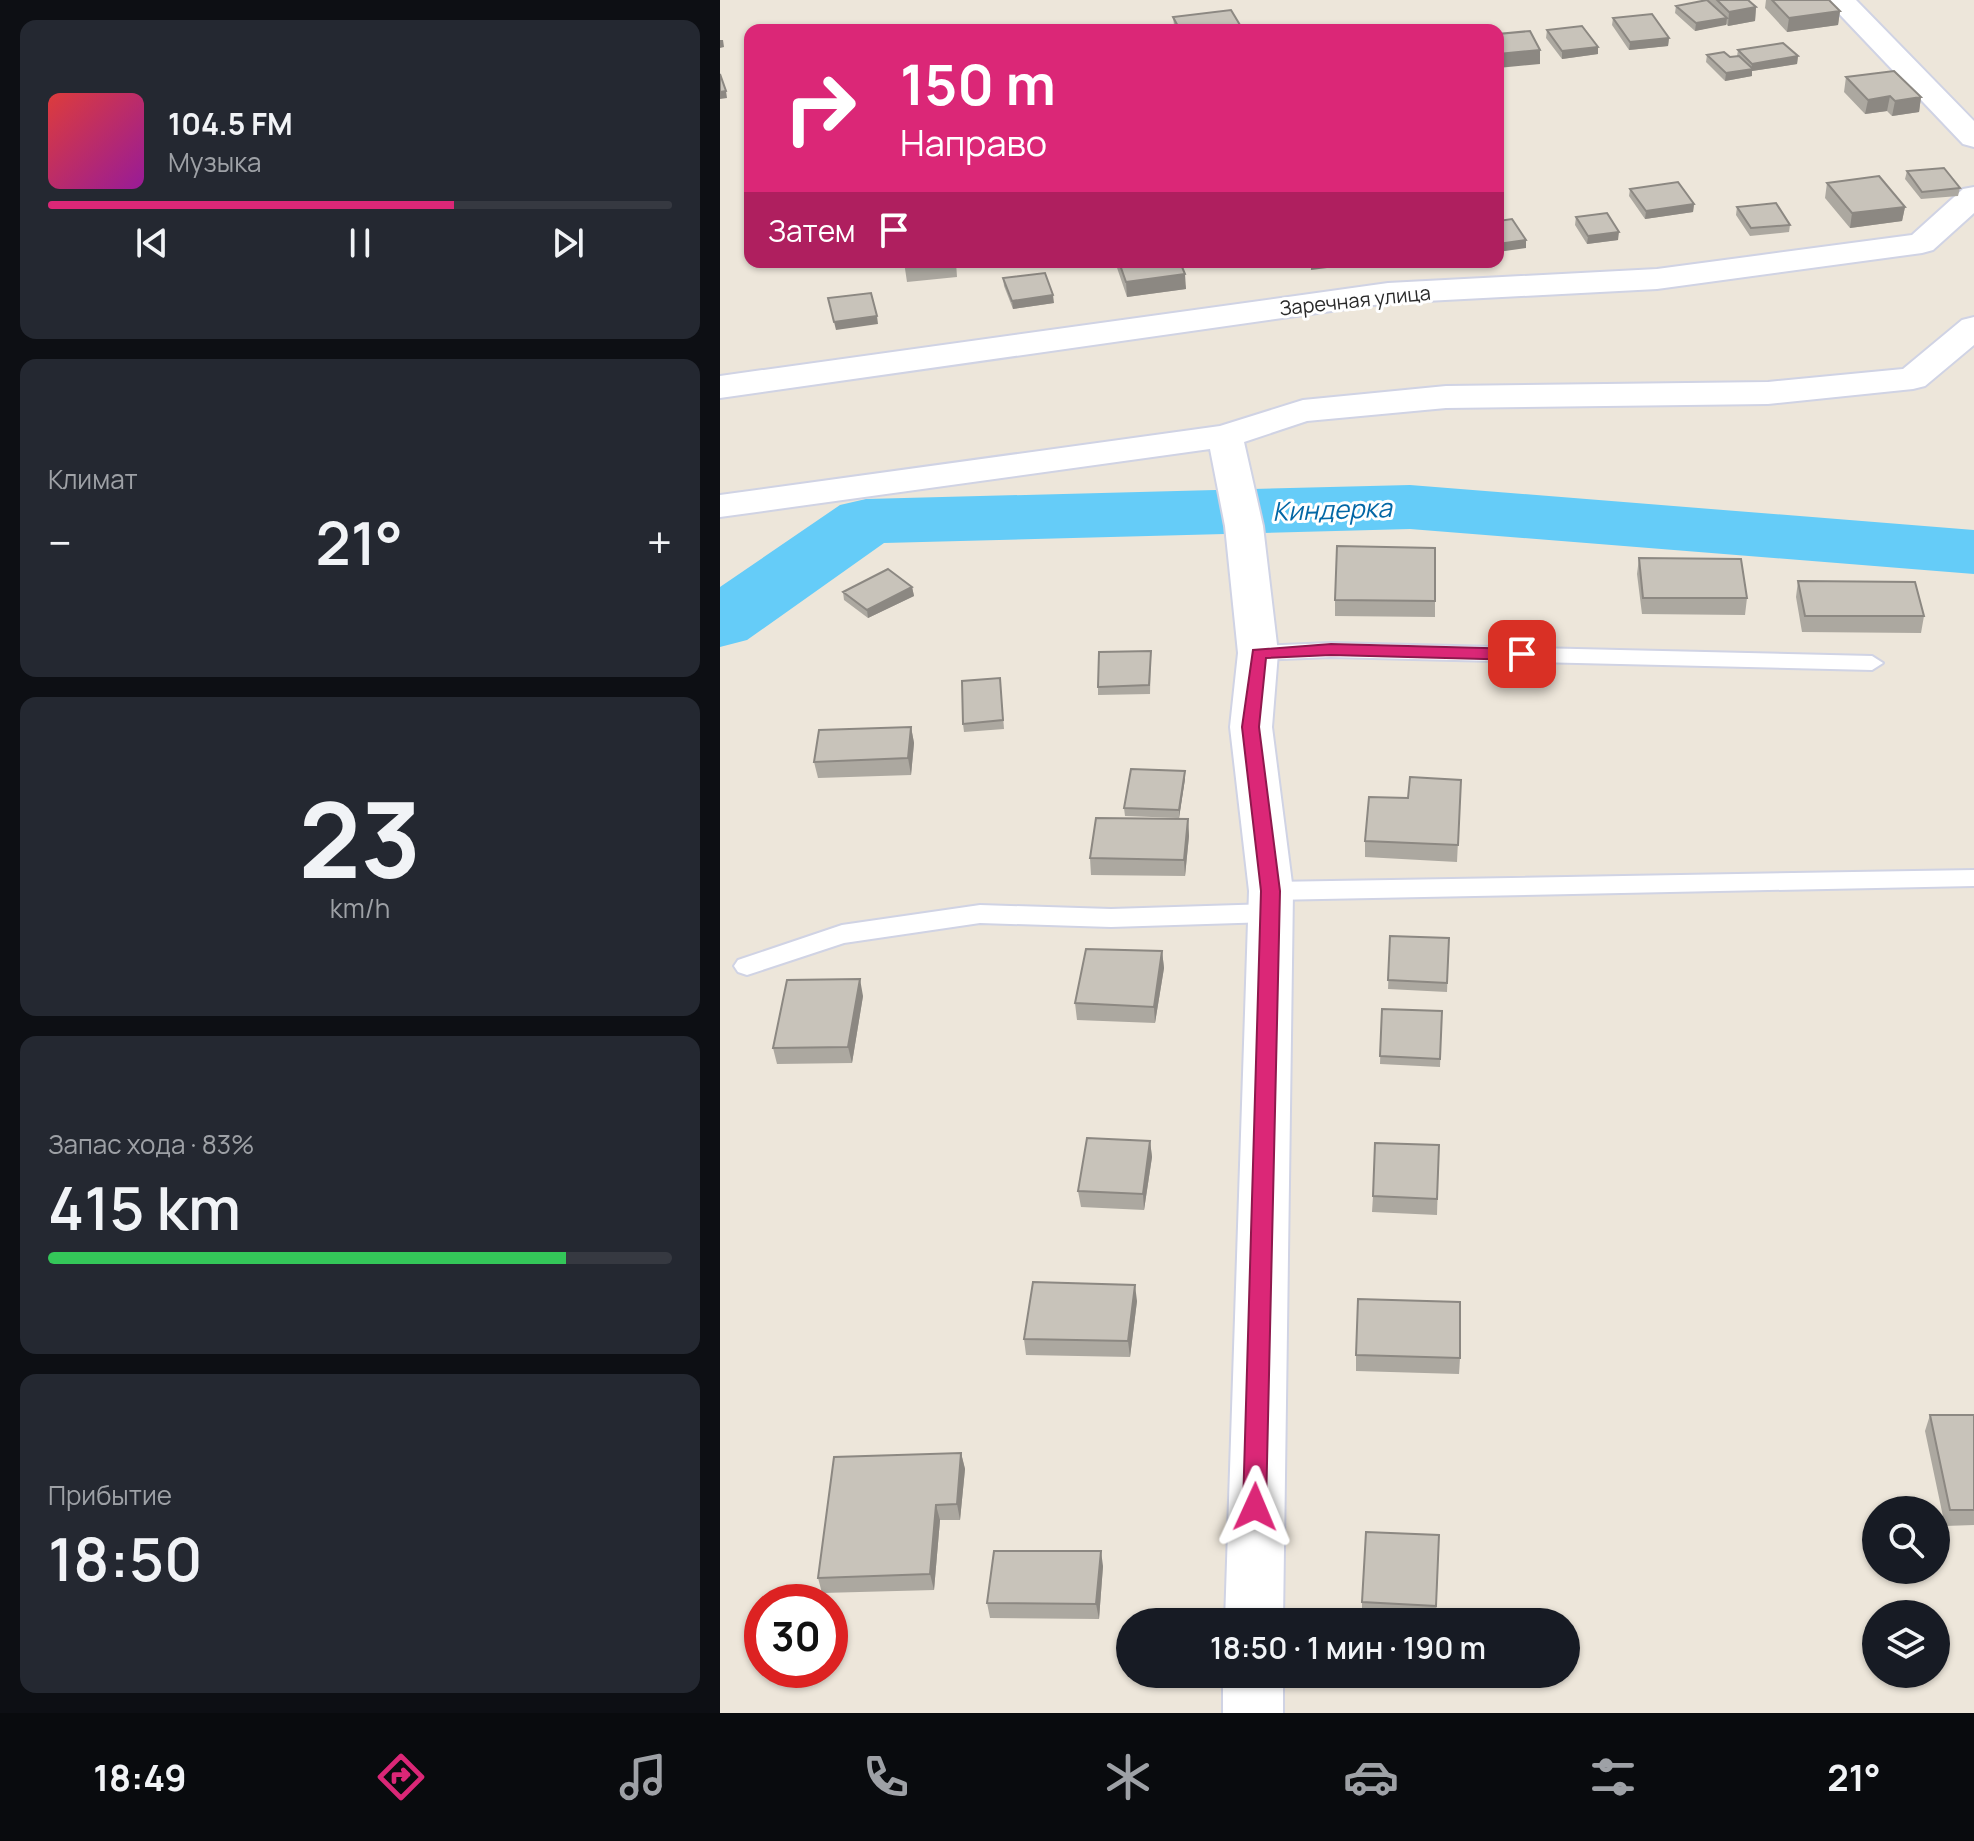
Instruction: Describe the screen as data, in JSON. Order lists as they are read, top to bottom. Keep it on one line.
{"streets":{"street":["Заречная улица"]},"water":["Киндерка"],"page":{"turn":["150 m","Направо"],"song":["104.5 FM","Музыка"],"then":"Затем","tile":["Климат",["23","km/h"],["Запас хода · 83%","415 km"],["Прибытие","18:50"]],"heat":["−","21°","+"],"limit":"30","trip":"18:50 · 1 мин · 190 m","tabs":["18:49","21°"]}}
